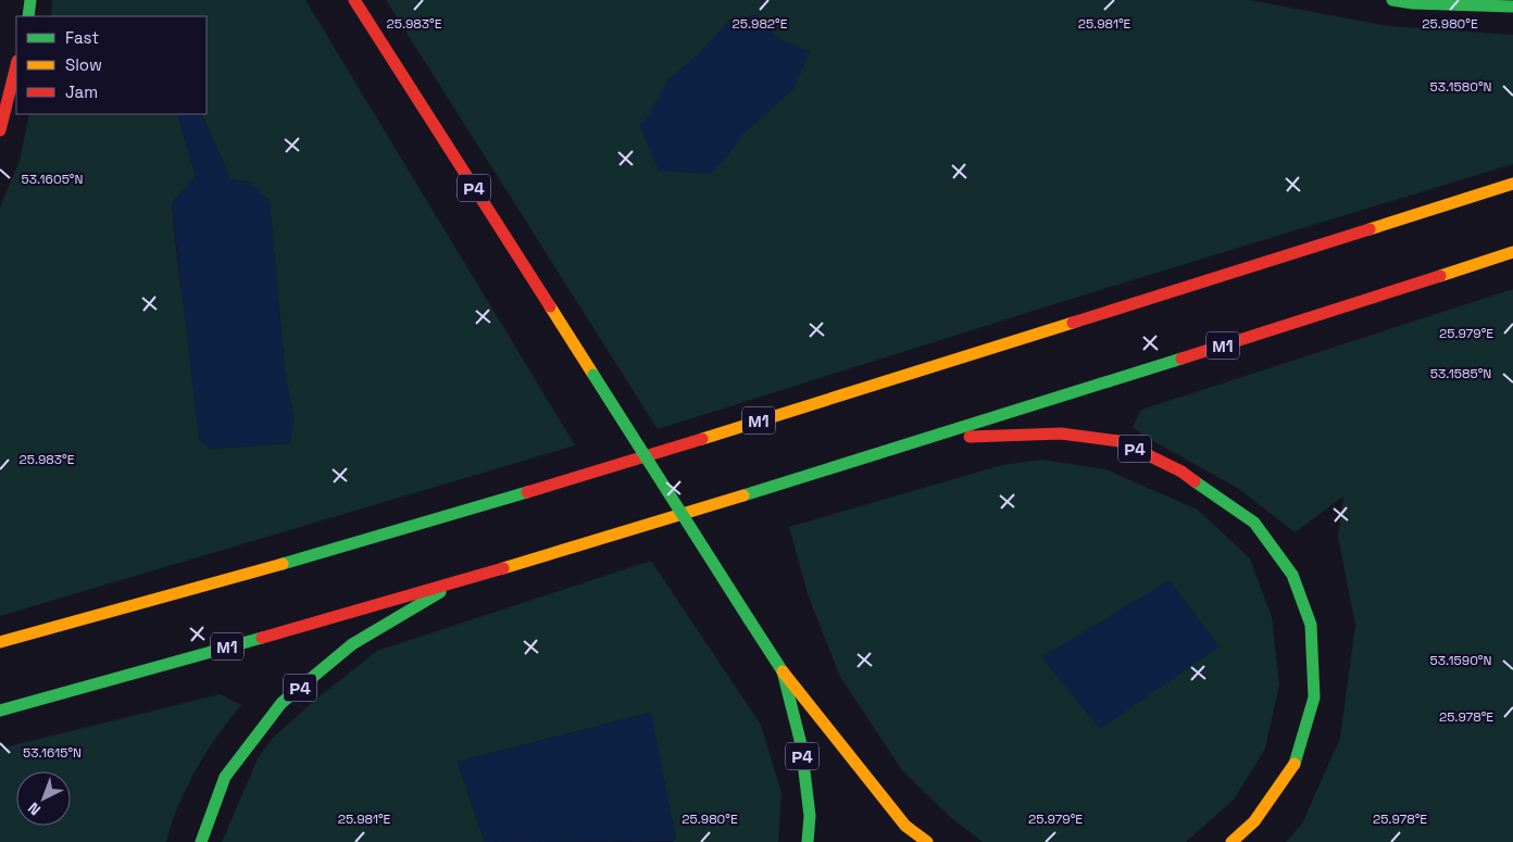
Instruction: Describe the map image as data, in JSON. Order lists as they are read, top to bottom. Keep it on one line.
{"streets":{"main road":["Р4","М1"]},"crossings":[["Р4","М1"]],"legend":["Fast","Slow","Jam"],"north":"bottom left","coordinates":["25.983°E","25.982°E","25.981°E","25.980°E","53.1580°N","53.1605°N","25.979°E","53.1585°N","53.1590°N","25.978°E","53.1615°N"]}
